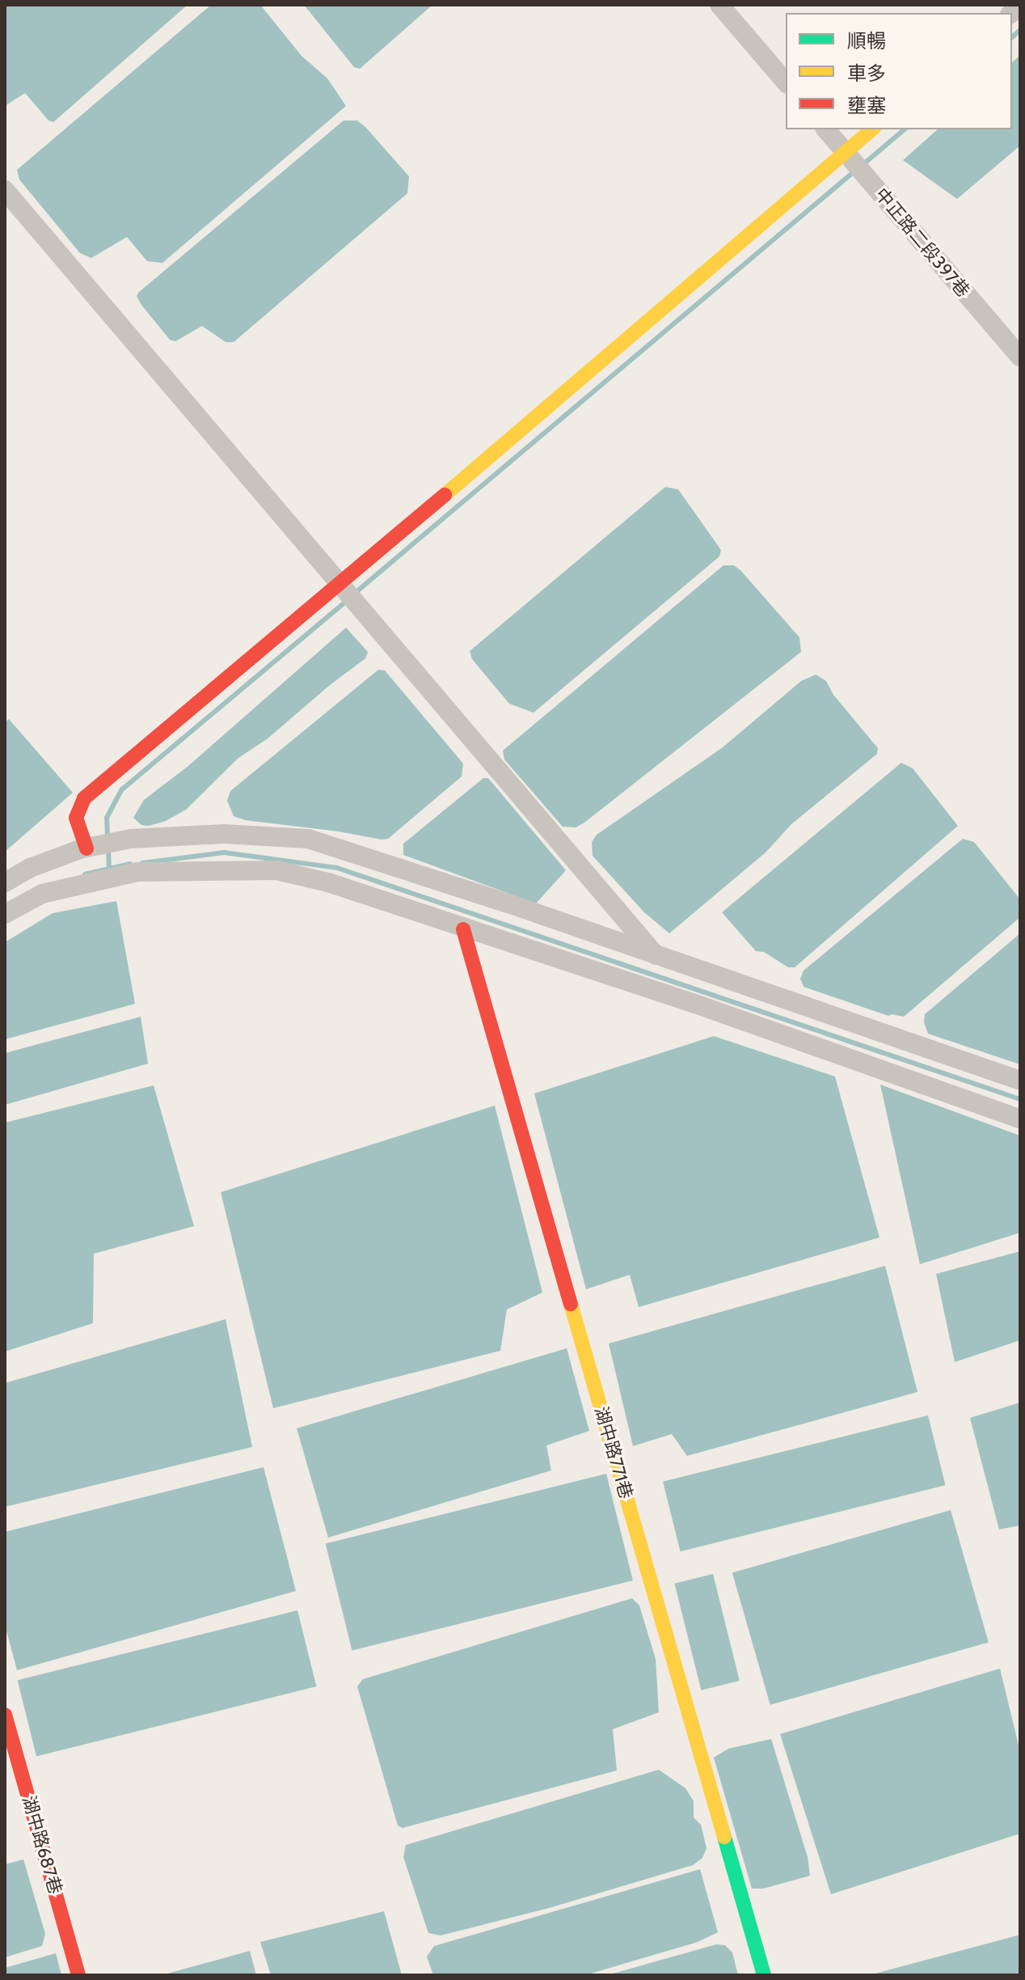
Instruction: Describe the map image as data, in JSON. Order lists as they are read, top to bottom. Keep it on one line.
{"streets":{"street":["中正路二段397巷","湖中路771巷","湖中路687巷"]},"legend":["順暢","車多","壅塞"]}
